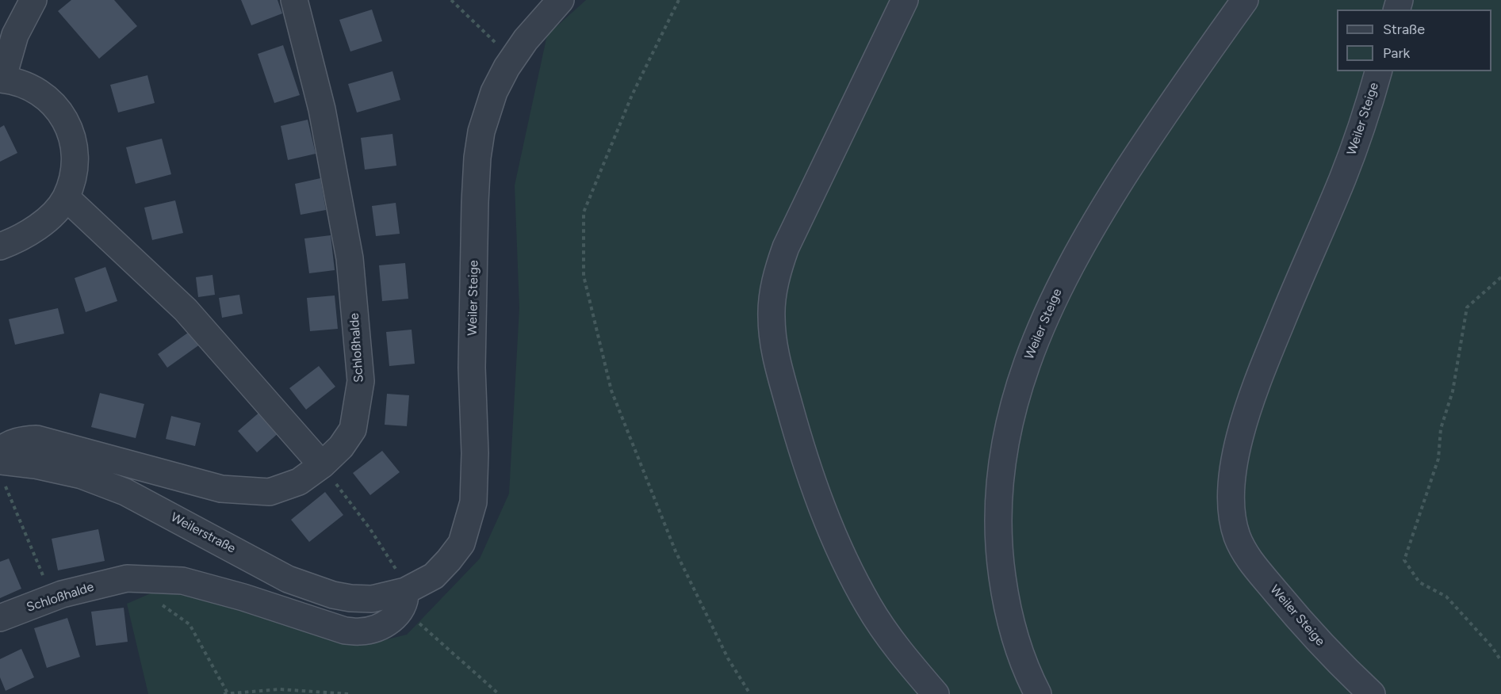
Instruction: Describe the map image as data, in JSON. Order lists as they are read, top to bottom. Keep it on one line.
{"streets":{"street":["Weiler Steige","Schloßhalde","Weilerstraße"]},"crossings":[["Weiler Steige","Schloßhalde"],["Weiler Steige","Weilerstraße"],["Schloßhalde","Weilerstraße"]],"legend":["Straße","Park"]}
